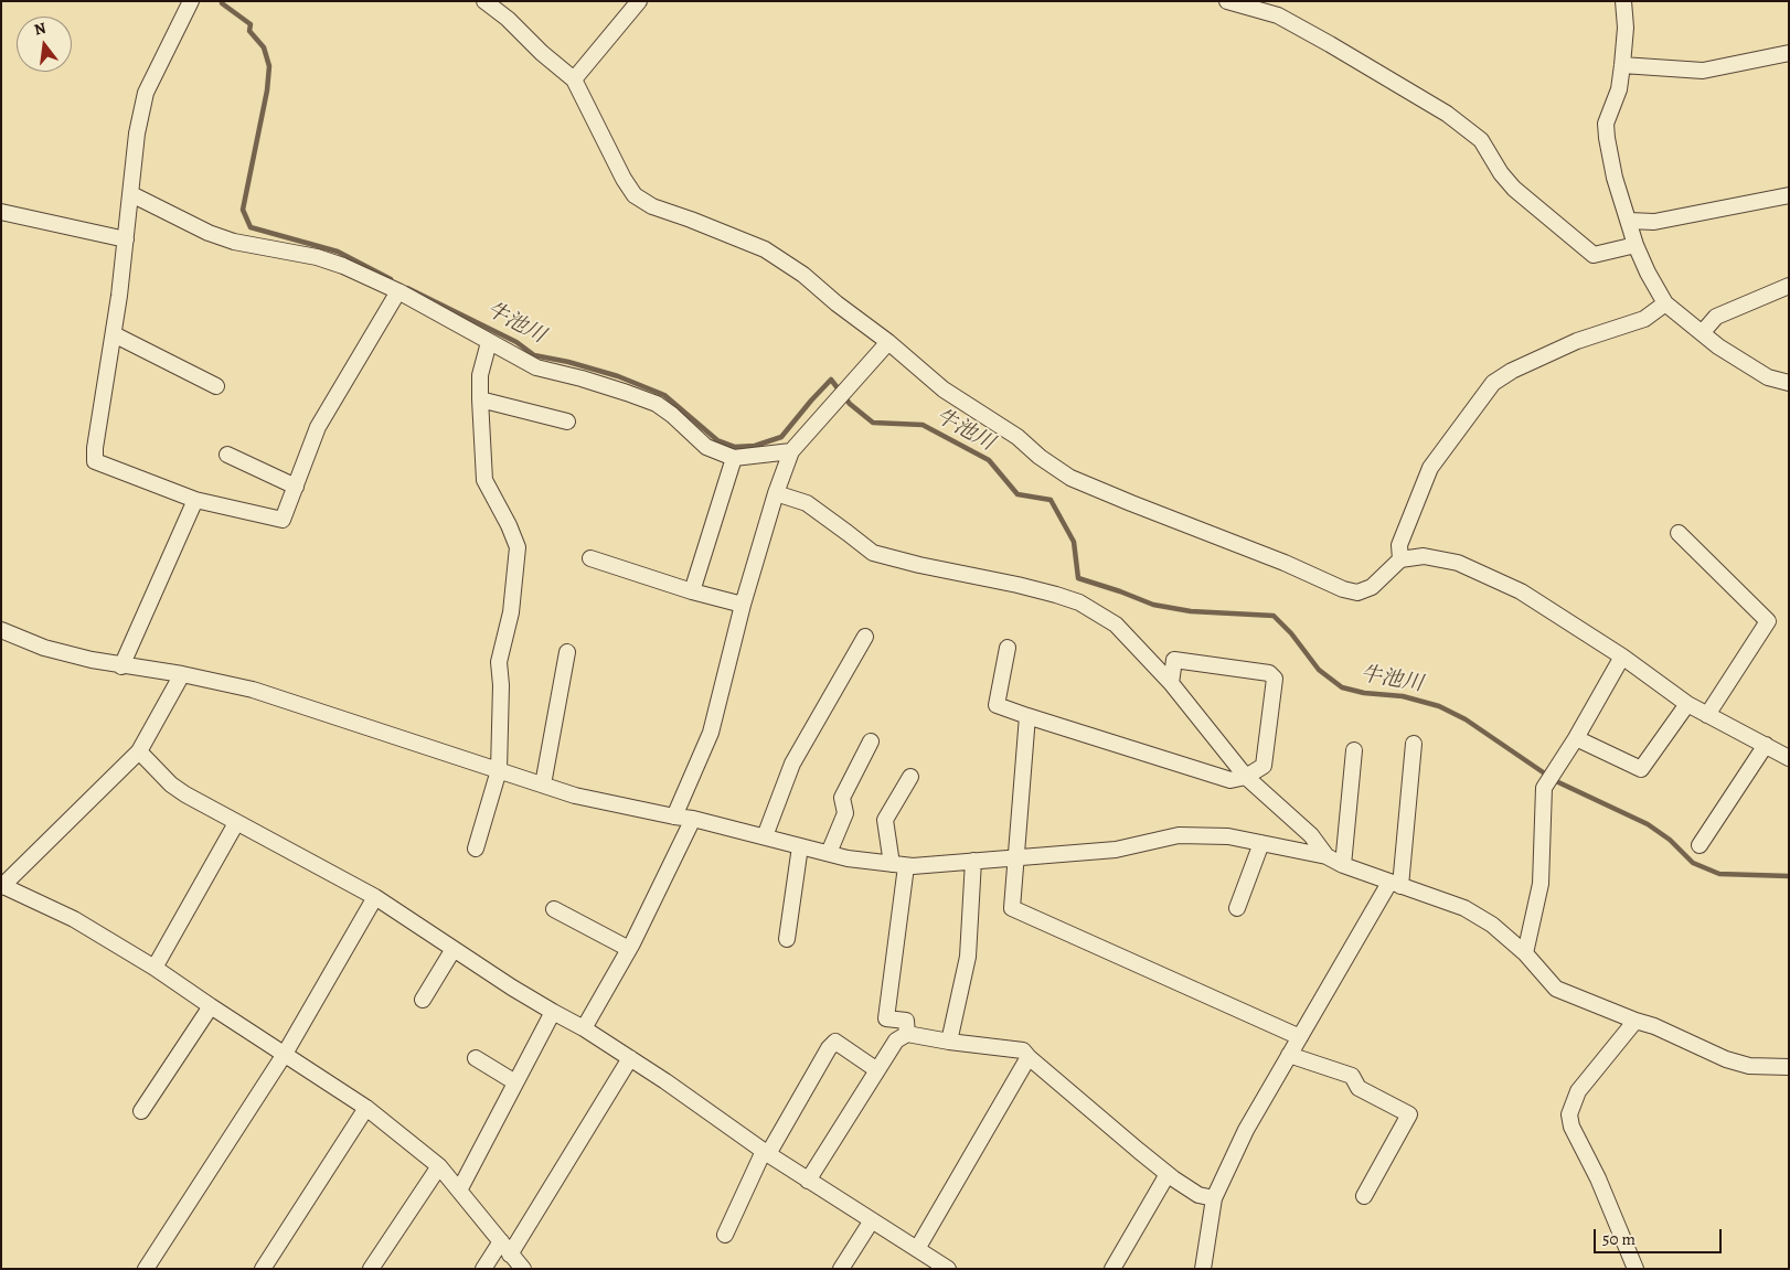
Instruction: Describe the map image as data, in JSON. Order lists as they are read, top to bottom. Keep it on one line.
{"water":["牛池川"],"scale_bar":"50 m","north":"top"}
